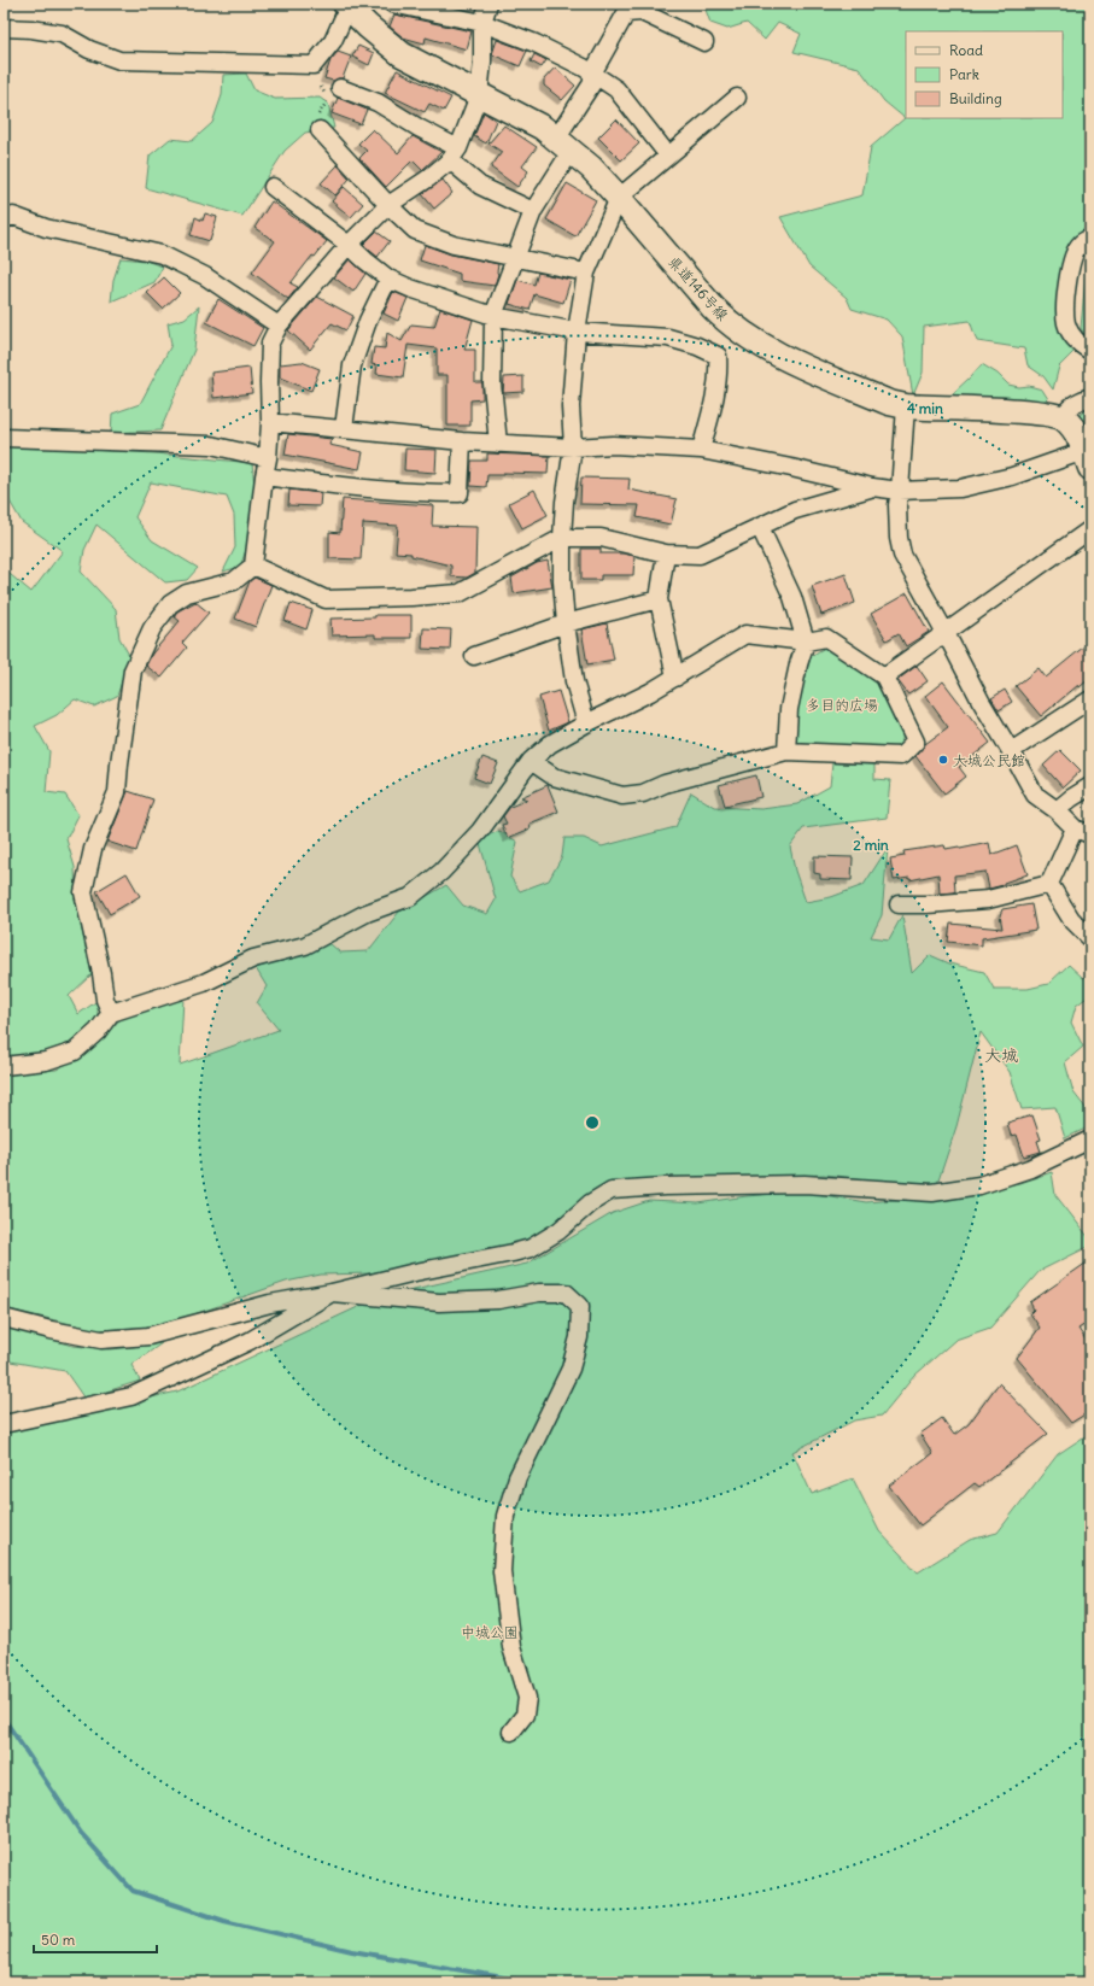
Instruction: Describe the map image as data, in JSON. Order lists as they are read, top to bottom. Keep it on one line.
{"streets":{"main road":["県道146号線"]},"districts":["大城"],"parks":["多目的広場","中城公園"],"places":["大城公民館"],"legend":["Road","Park","Building"],"scale_bar":"50 m","rings":["4 min","2 min"]}
